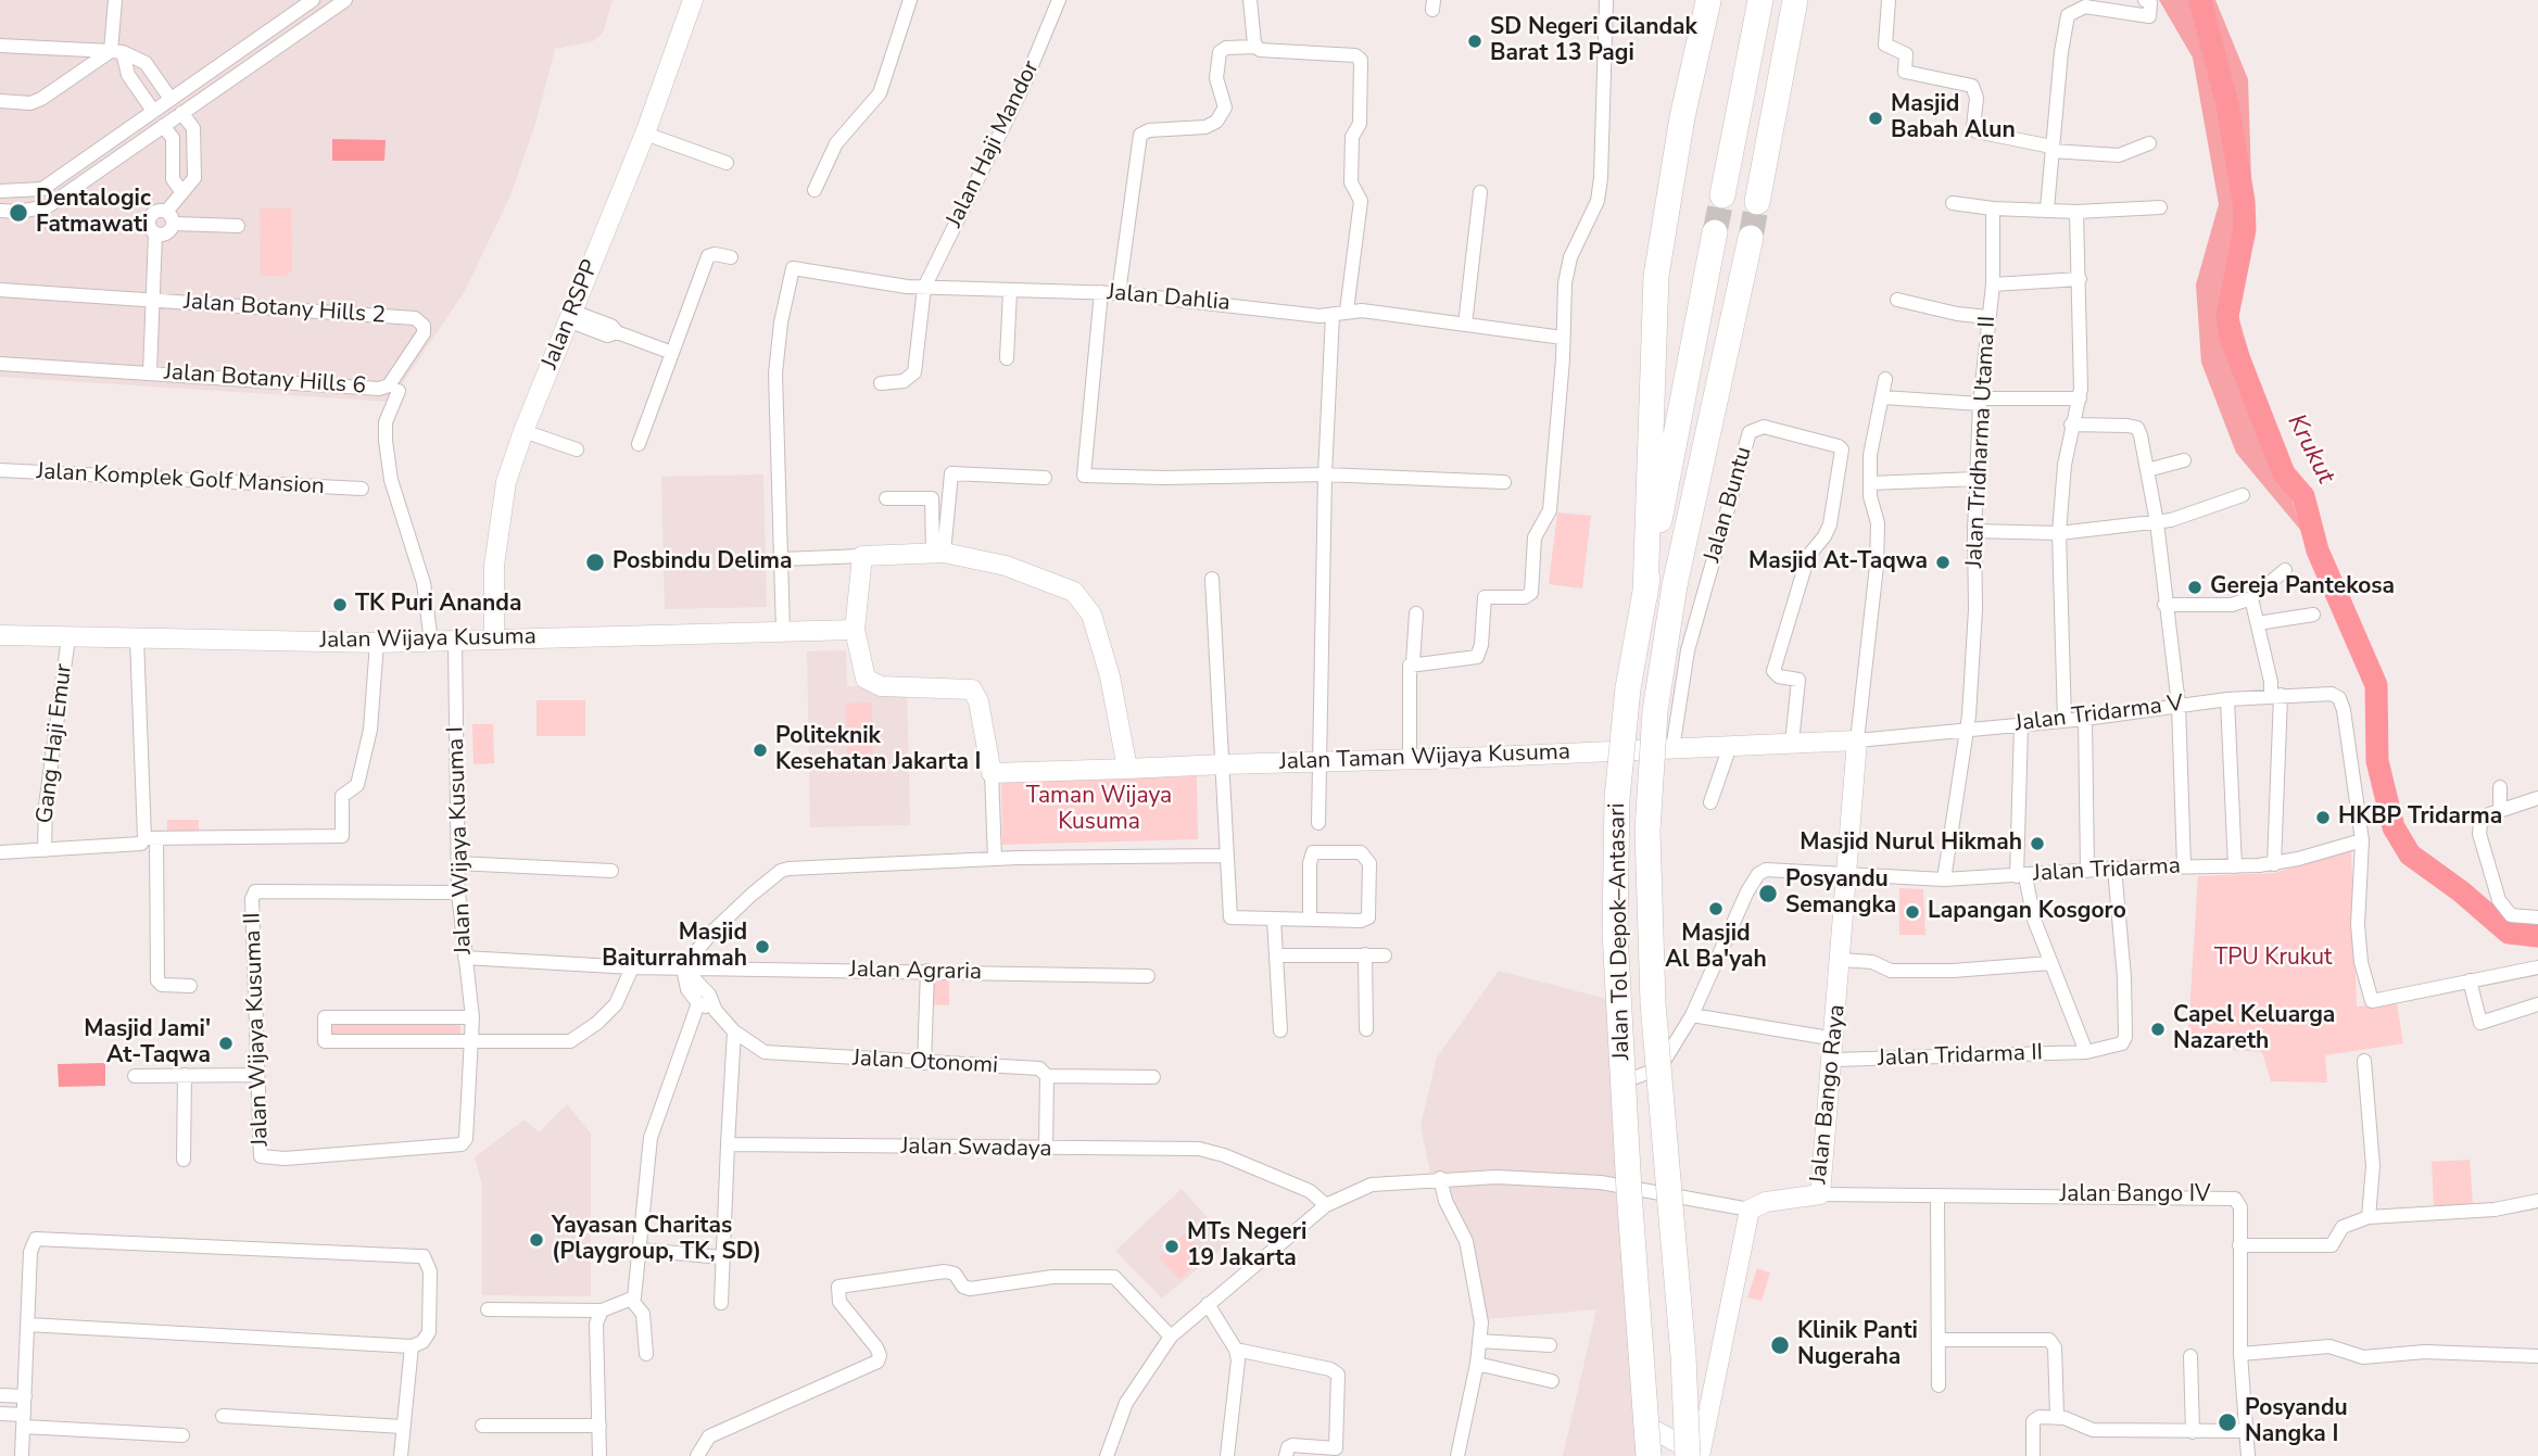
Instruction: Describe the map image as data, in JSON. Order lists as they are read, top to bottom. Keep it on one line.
{"streets":{"highway":["Jalan Tol Depok–Antasari"],"street":["Jalan Haji Mandor","Jalan Dahlia","Jalan Botany Hills 2","Jalan RSPP","Jalan Botany Hills 6","Jalan Tridharma Utama II","Jalan Komplek Golf Mansion","Jalan Buntu","Jalan Wijaya Kusuma","Jalan Tridarma V","Gang Haji Emur","Jalan Taman Wijaya Kusuma","Jalan Wijaya Kusuma I","Jalan Tridarma","Jalan Agraria","Jalan Wijaya Kusuma II","Jalan Tridarma II","Jalan Otonomi","Jalan Bango Raya","Jalan Swadaya","Jalan Bango IV"]},"crossings":[["Jalan Haji Mandor","Jalan Dahlia"],["Jalan Dahlia","Jalan Wijaya Kusuma"],["Jalan Botany Hills 2","Jalan Botany Hills 6"],["Jalan RSPP","Jalan Wijaya Kusuma"],["Jalan Tridharma Utama II","Jalan Tridarma V"],["Jalan Tridharma Utama II","Jalan Tridarma"],["Jalan Buntu","Jalan Taman Wijaya Kusuma"],["Jalan Wijaya Kusuma","Gang Haji Emur"],["Jalan Wijaya Kusuma","Jalan Wijaya Kusuma I"],["Jalan Tridarma V","Jalan Taman Wijaya Kusuma"],["Jalan Tridarma V","Jalan Tridarma"],["Jalan Tridarma V","Jalan Bango Raya"],["Jalan Taman Wijaya Kusuma","Jalan Bango Raya"],["Jalan Wijaya Kusuma I","Jalan Agraria"],["Jalan Wijaya Kusuma I","Jalan Wijaya Kusuma II"],["Jalan Tridarma","Jalan Tridarma II"],["Jalan Tridarma","Jalan Bango Raya"],["Jalan Agraria","Jalan Otonomi"],["Jalan Tridarma II","Jalan Bango Raya"],["Jalan Bango Raya","Jalan Bango IV"]],"water":["Krukut"],"parks":["Taman Wijaya Kusuma","TPU Krukut"],"places":["SD Negeri Cilandak Barat 13 Pagi","Masjid Babah Alun","Dentalogic Fatmawati","Posbindu Delima","Masjid At-Taqwa","Gereja Pantekosa","TK Puri Ananda","Politeknik Kesehatan Jakarta I","HKBP Tridarma","Masjid Nurul Hikmah","Posyandu Semangka","Masjid Al Ba'yah","Lapangan Kosgoro","Masjid Baiturrahmah","Capel Keluarga Nazareth","Masjid Jami' At-Taqwa","Yayasan Charitas (Playgroup, TK, SD)","MTs Negeri 19 Jakarta","Klinik Panti Nugeraha","Posyandu Nangka I"]}
